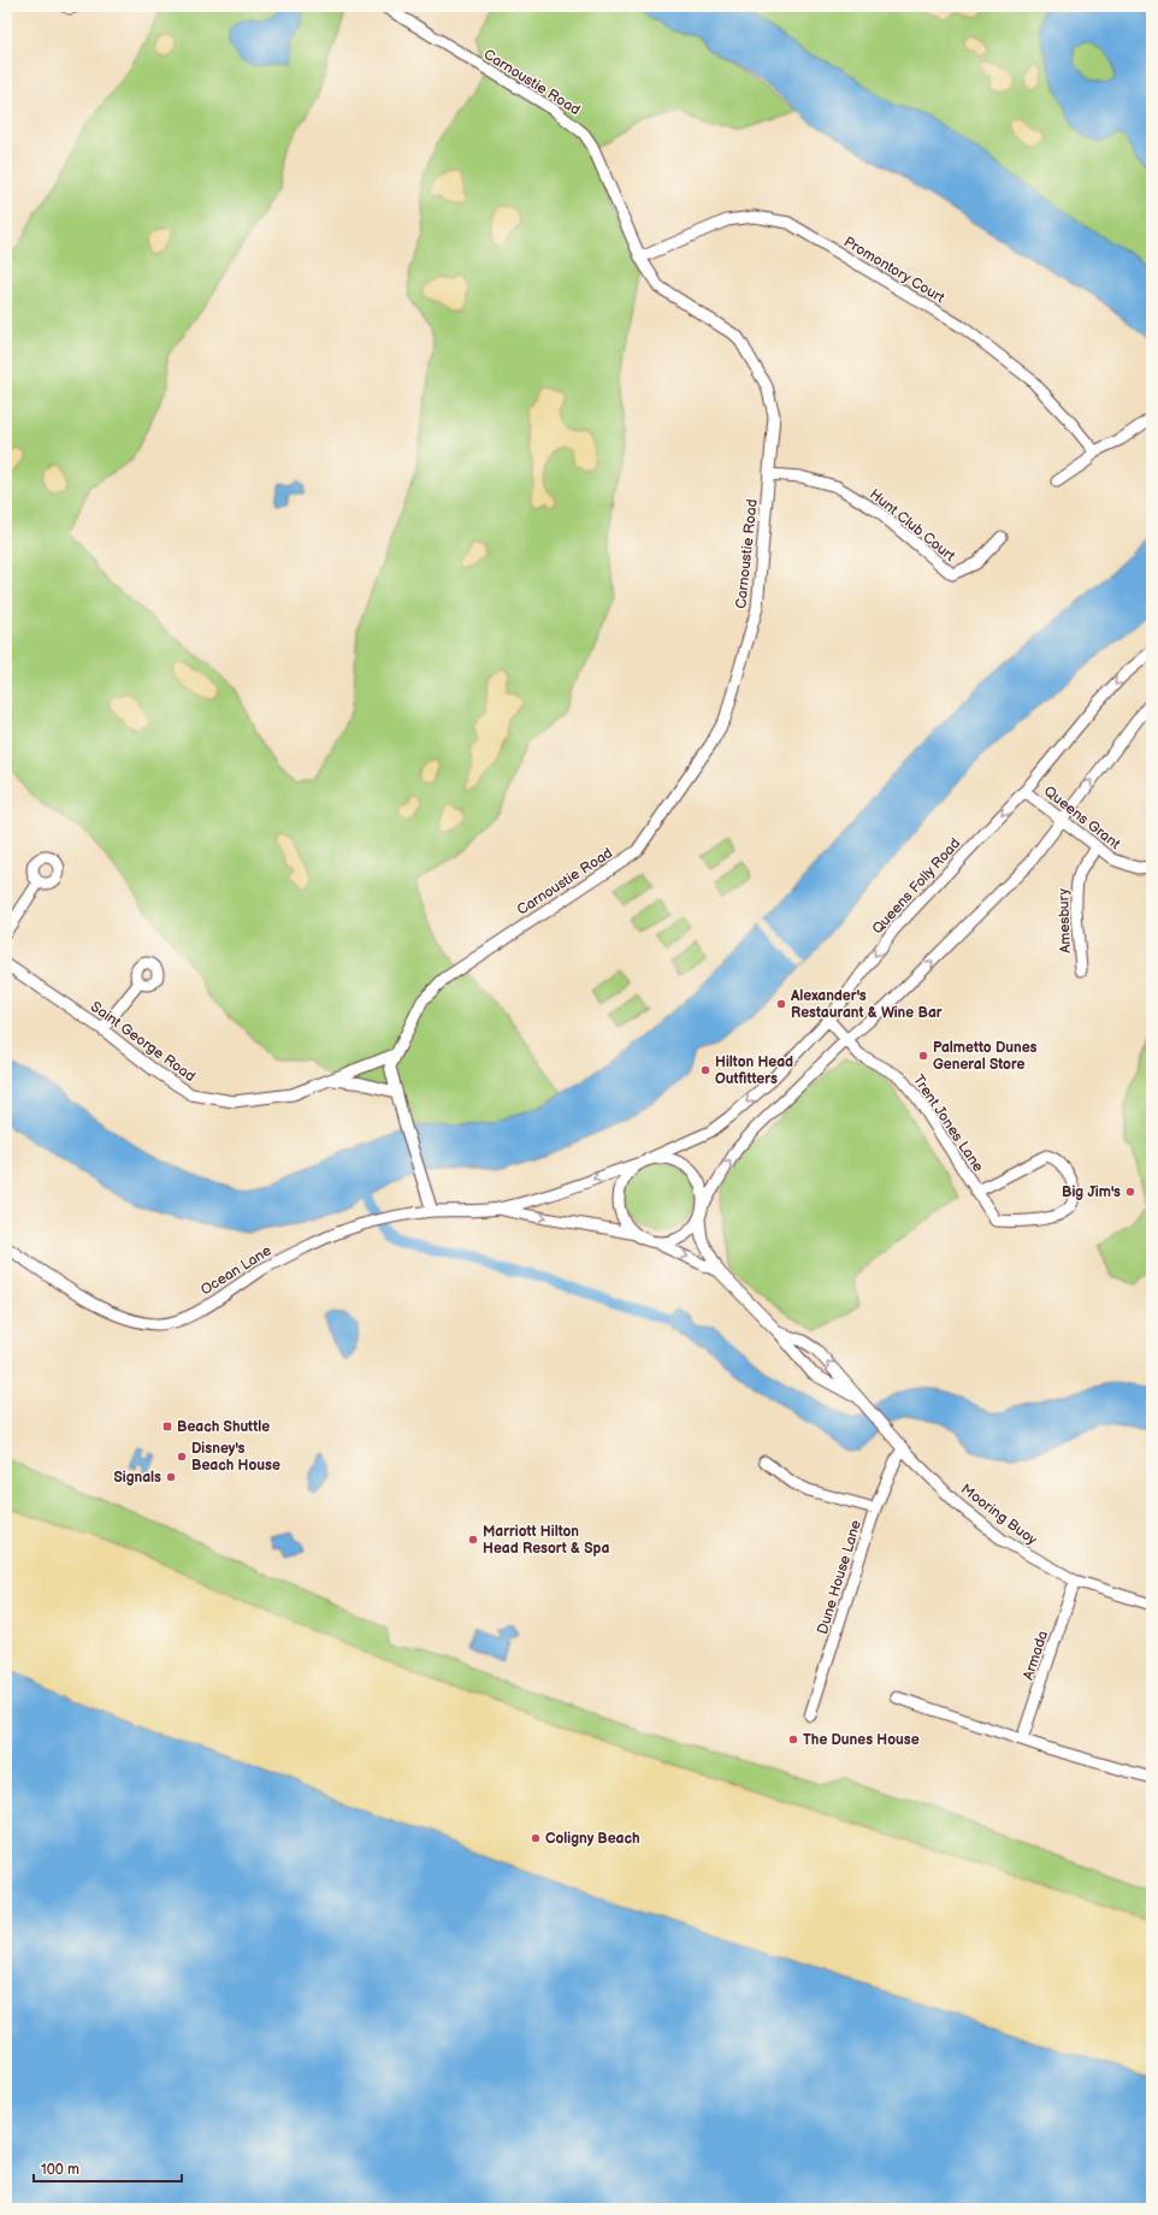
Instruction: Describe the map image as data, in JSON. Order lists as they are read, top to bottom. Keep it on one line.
{"streets":{"street":["Carnoustie Road","Promontory Court","Hunt Club Court","Queens Grant","Queens Folly Road","Amesbury","Saint George Road","Trent Jones Lane","Ocean Lane","Mooring Buoy","Dune House Lane","Armada"]},"crossings":[["Carnoustie Road","Promontory Court"],["Carnoustie Road","Hunt Club Court"],["Carnoustie Road","Saint George Road"],["Carnoustie Road","Ocean Lane"],["Queens Grant","Queens Folly Road"],["Queens Grant","Amesbury"],["Queens Folly Road","Trent Jones Lane"],["Queens Folly Road","Ocean Lane"],["Queens Folly Road","Mooring Buoy"],["Ocean Lane","Mooring Buoy"],["Mooring Buoy","Dune House Lane"],["Mooring Buoy","Armada"]],"places":{"other":["Alexander's Restaurant & Wine Bar","Palmetto Dunes General Store","Hilton Head Outfitters","Big Jim's","Disney's Beach House","Signals","Marriott Hilton Head Resort & Spa","The Dunes House","Coligny Beach"],"transit":["Beach Shuttle"]},"scale_bar":"100 m"}
